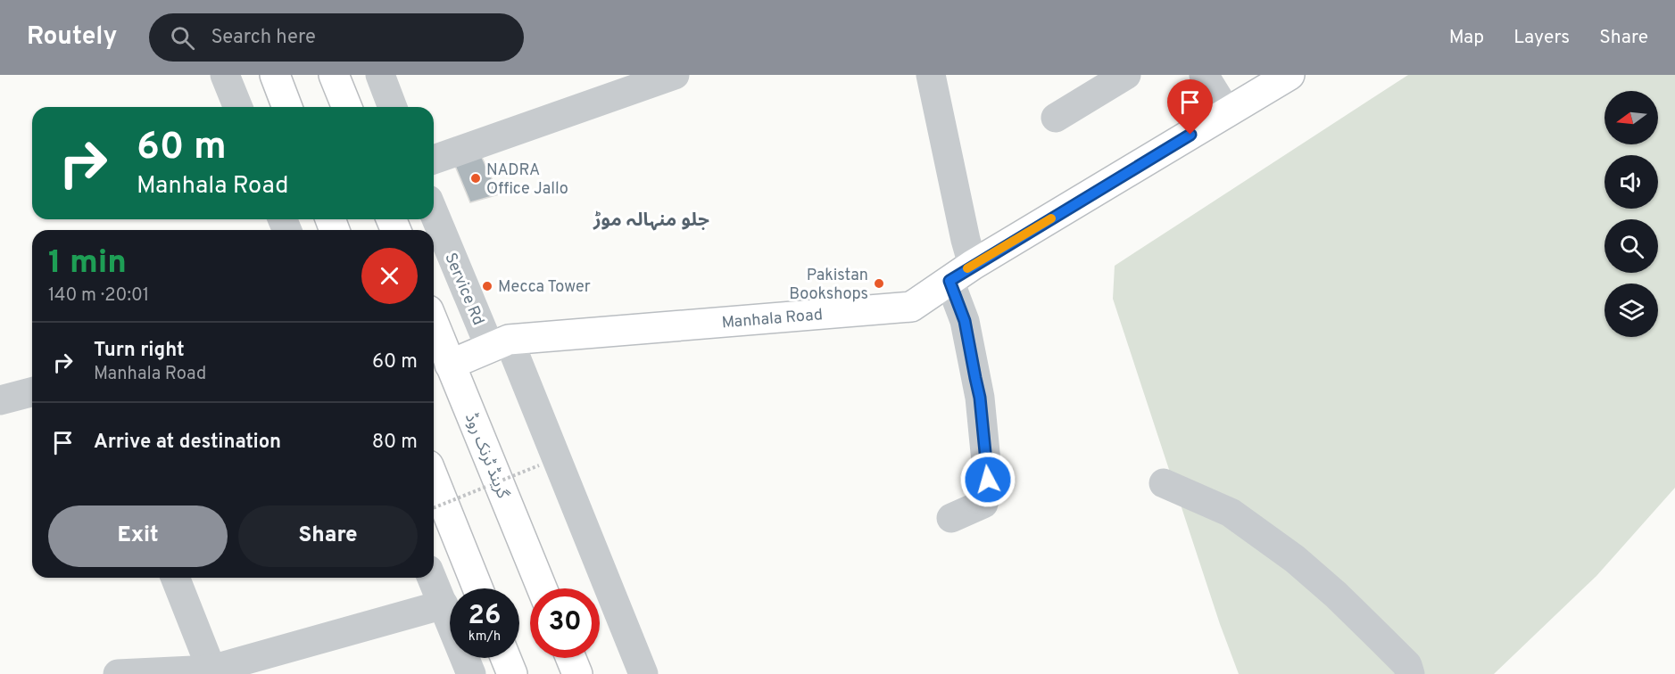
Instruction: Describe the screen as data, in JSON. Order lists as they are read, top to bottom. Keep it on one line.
{"streets":{"main road":["Manhala Road","گرینڈ ٹرنک روڈ"],"street":["Service Rd"]},"crossings":[["Service Rd","Manhala Road"],["Manhala Road","گرینڈ ٹرنک روڈ"]],"districts":["جلو منہالہ موڑ"],"places":["NADRA Office Jallo","Pakistan Bookshops","Mecca Tower"],"north":"left","page":{"header":"Routely","search":"Search here","nav":["Map","Layers","Share"],"turn":["60 m","Manhala Road"],"heading":["1 min","140 m · 20:01"],"list":[{"name":"Turn right","note":"Manhala Road","value":"60 m"},{"name":"Arrive at destination","value":"80 m"}],"buttons":["Exit","Share"],"speed":"26 km/h","limit":"30"}}
